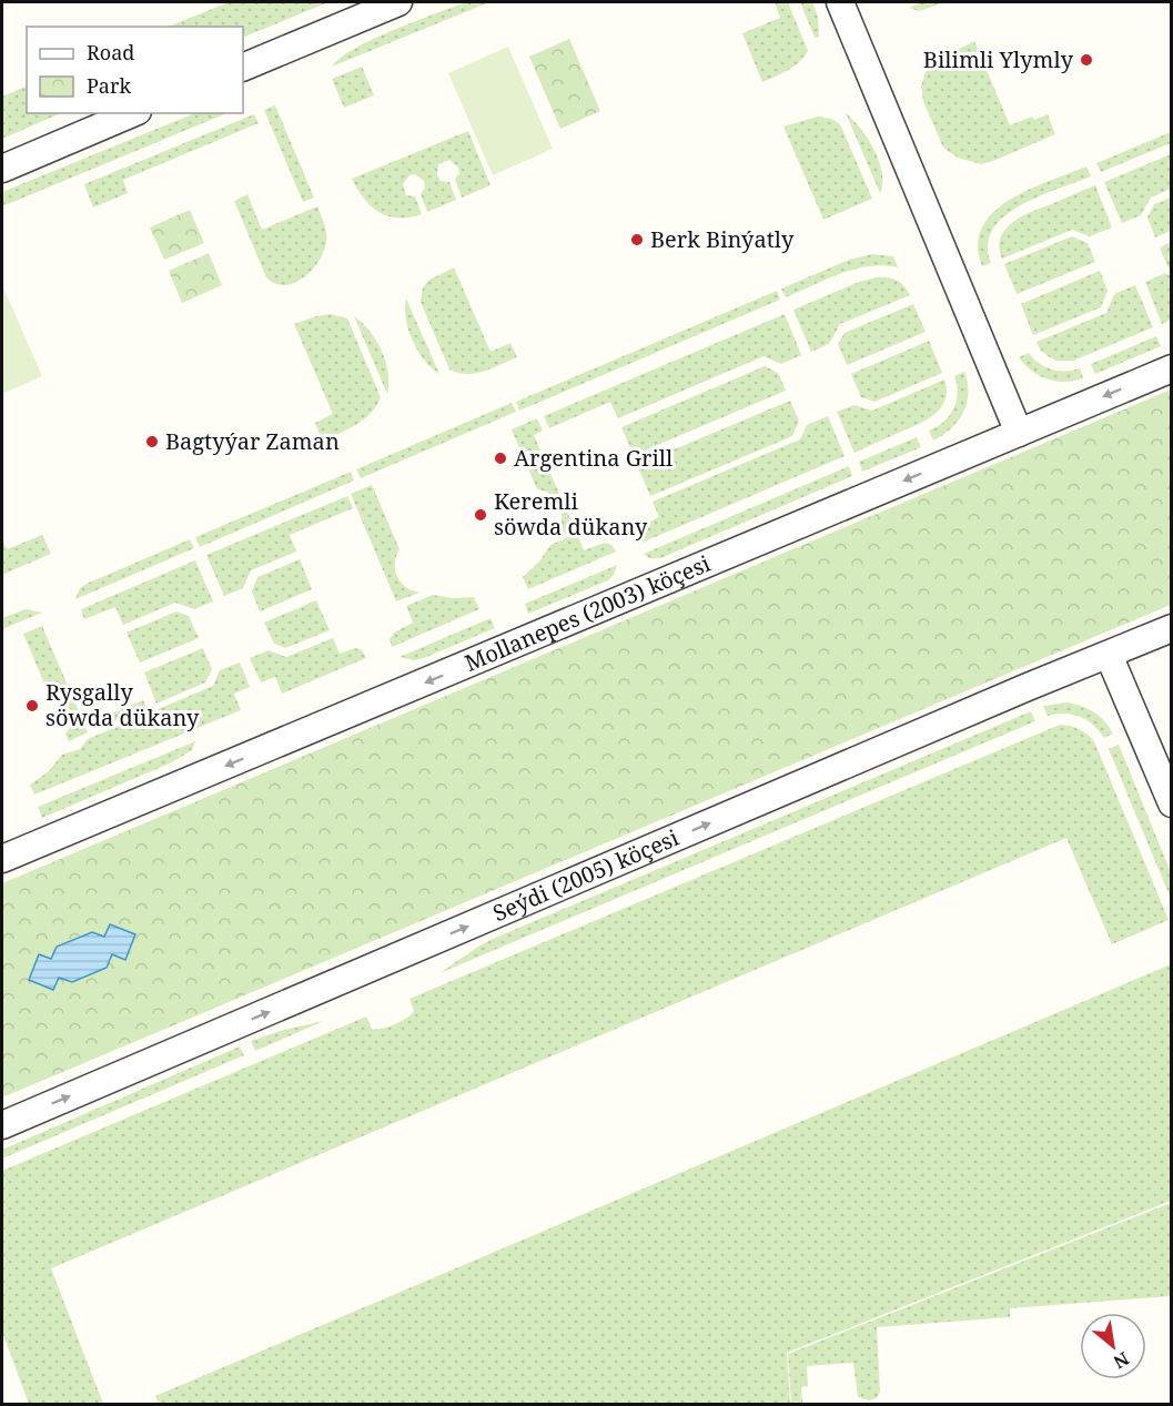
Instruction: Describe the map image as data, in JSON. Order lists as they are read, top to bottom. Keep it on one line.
{"streets":{"street":["Mollanepes (2003) köçesi","Seýdi (2005) köçesi"]},"one_way":["Mollanepes (2003) köçesi","Seýdi (2005) köçesi"],"places":["Bilimli Ylymly","Berk Binýatly","Bagtyýar Zaman","Argentina Grill","Keremli söwda dükany","Rysgally söwda dükany"],"legend":["Road","Park"],"north":"bottom right"}
